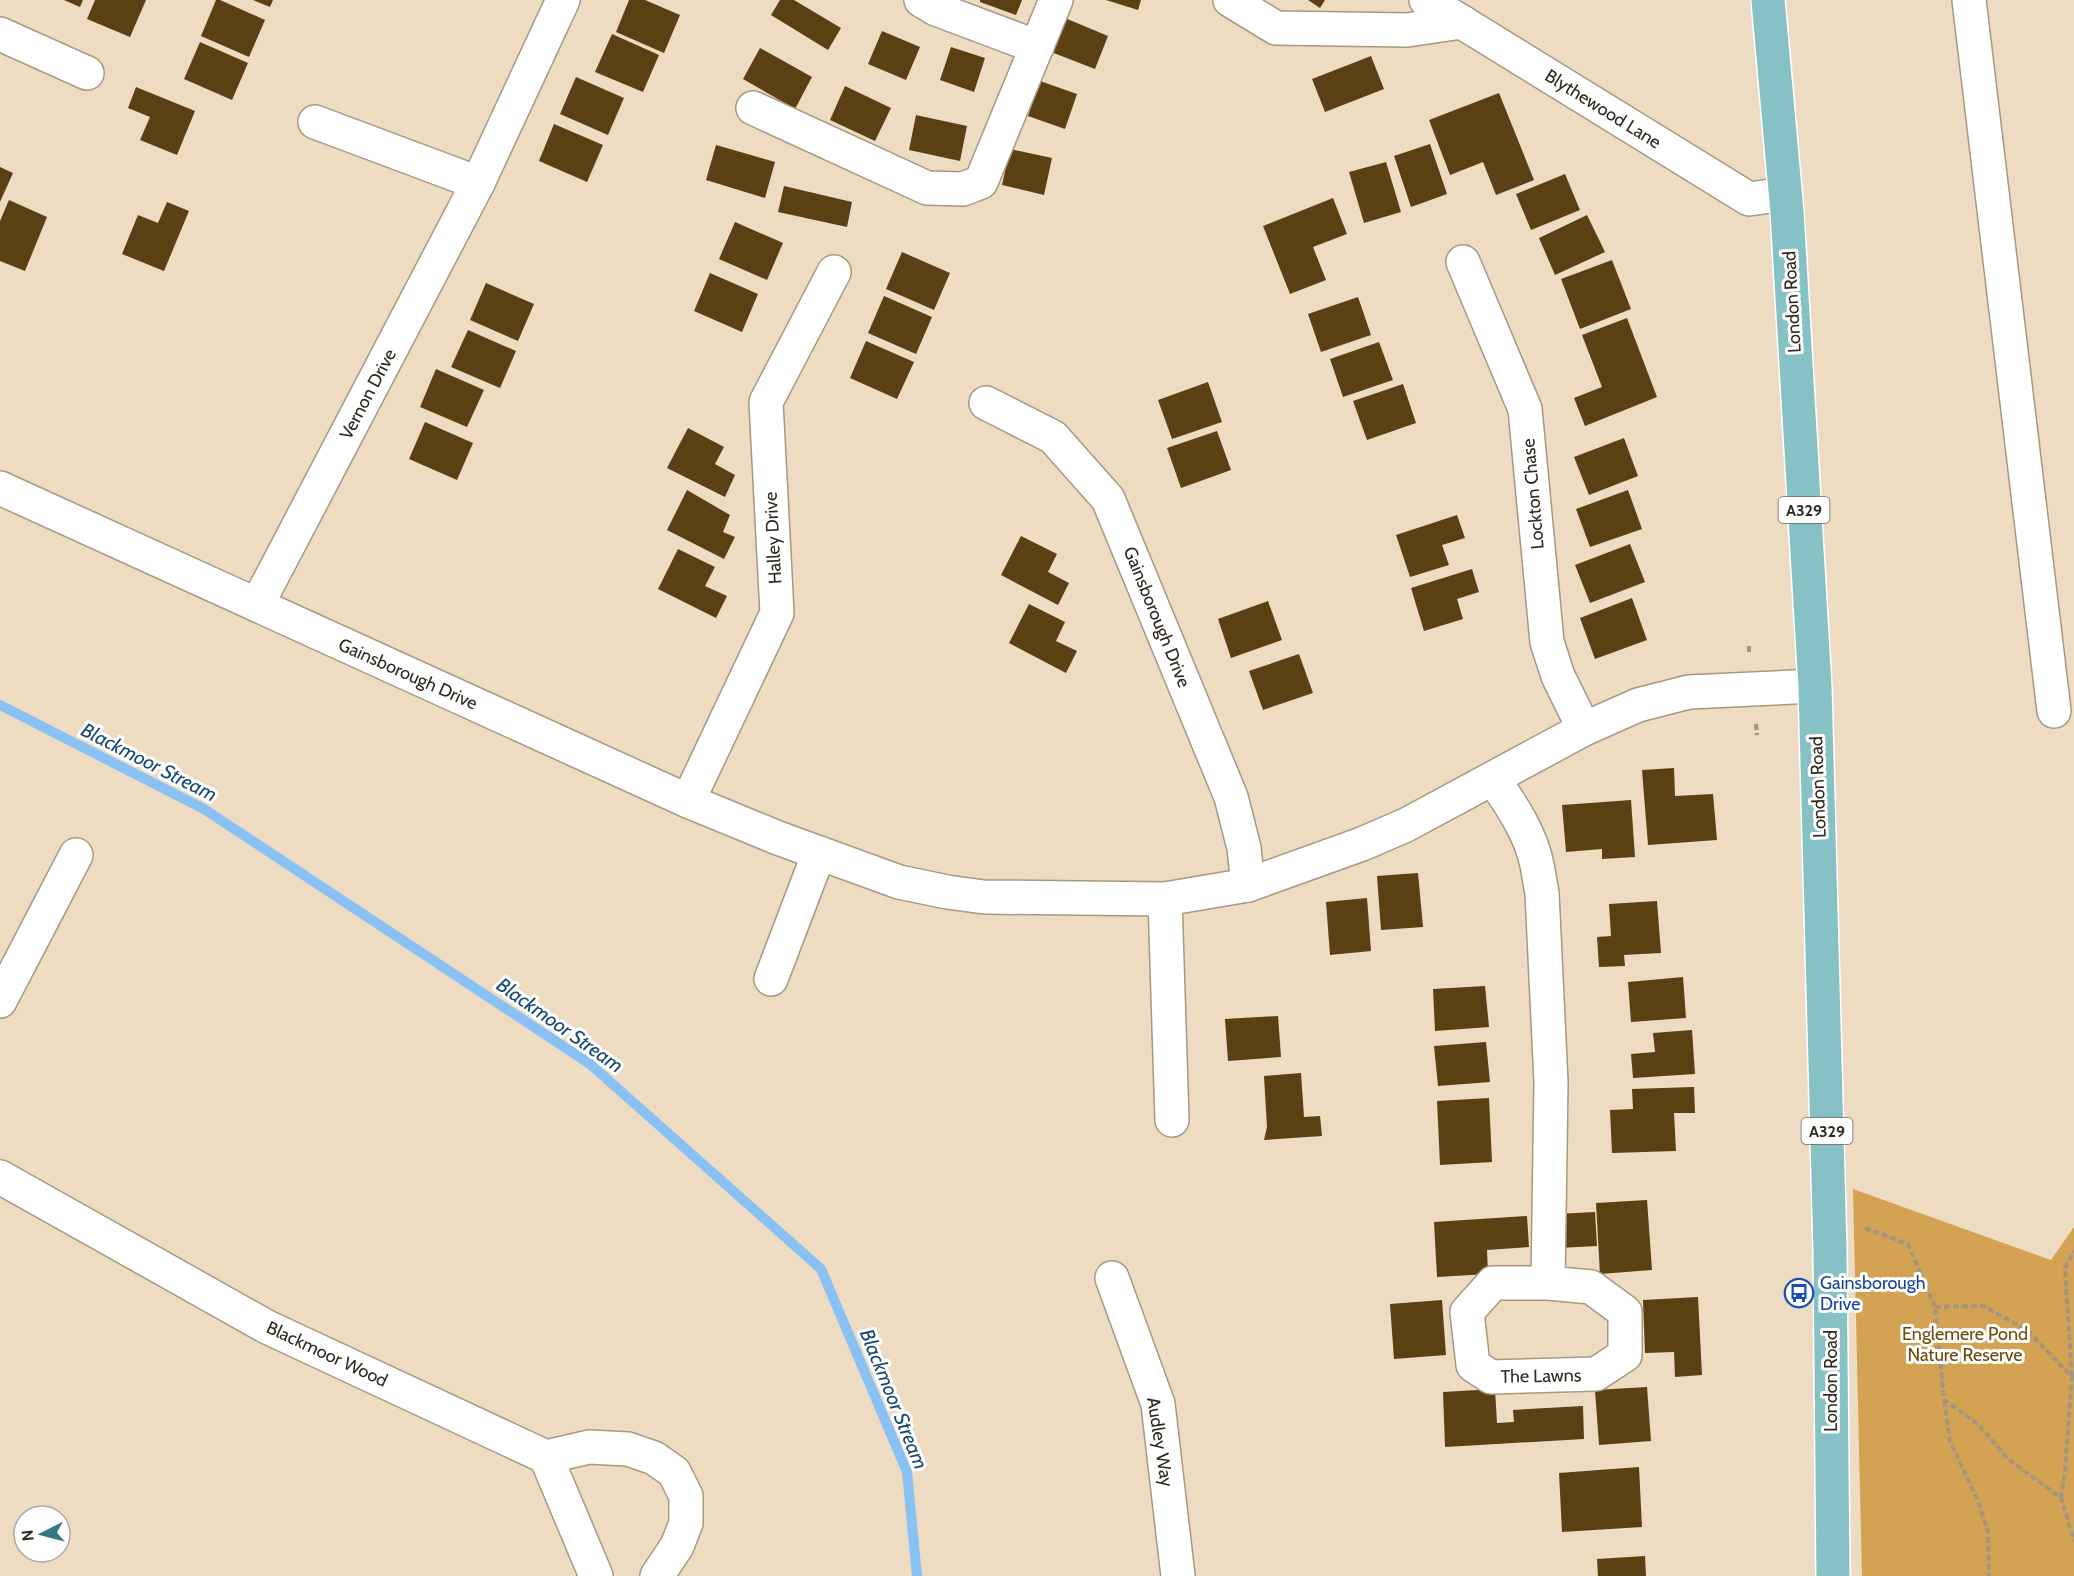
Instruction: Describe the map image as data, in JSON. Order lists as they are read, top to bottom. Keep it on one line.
{"streets":{"main road":["London Road","A329"],"street":["Blythewood Lane","Vernon Drive","Lockton Chase","Halley Drive","Gainsborough Drive","Blackmoor Wood","The Lawns","Audley Way"]},"crossings":[["Blythewood Lane","London Road"],["London Road","Gainsborough Drive"],["Vernon Drive","Gainsborough Drive"],["Lockton Chase","Gainsborough Drive"],["Halley Drive","Gainsborough Drive"]],"water":["Blackmoor Stream"],"parks":["Englemere Pond Nature Reserve"],"places":{"bus stop":["Gainsborough Drive"]},"north":"left"}
